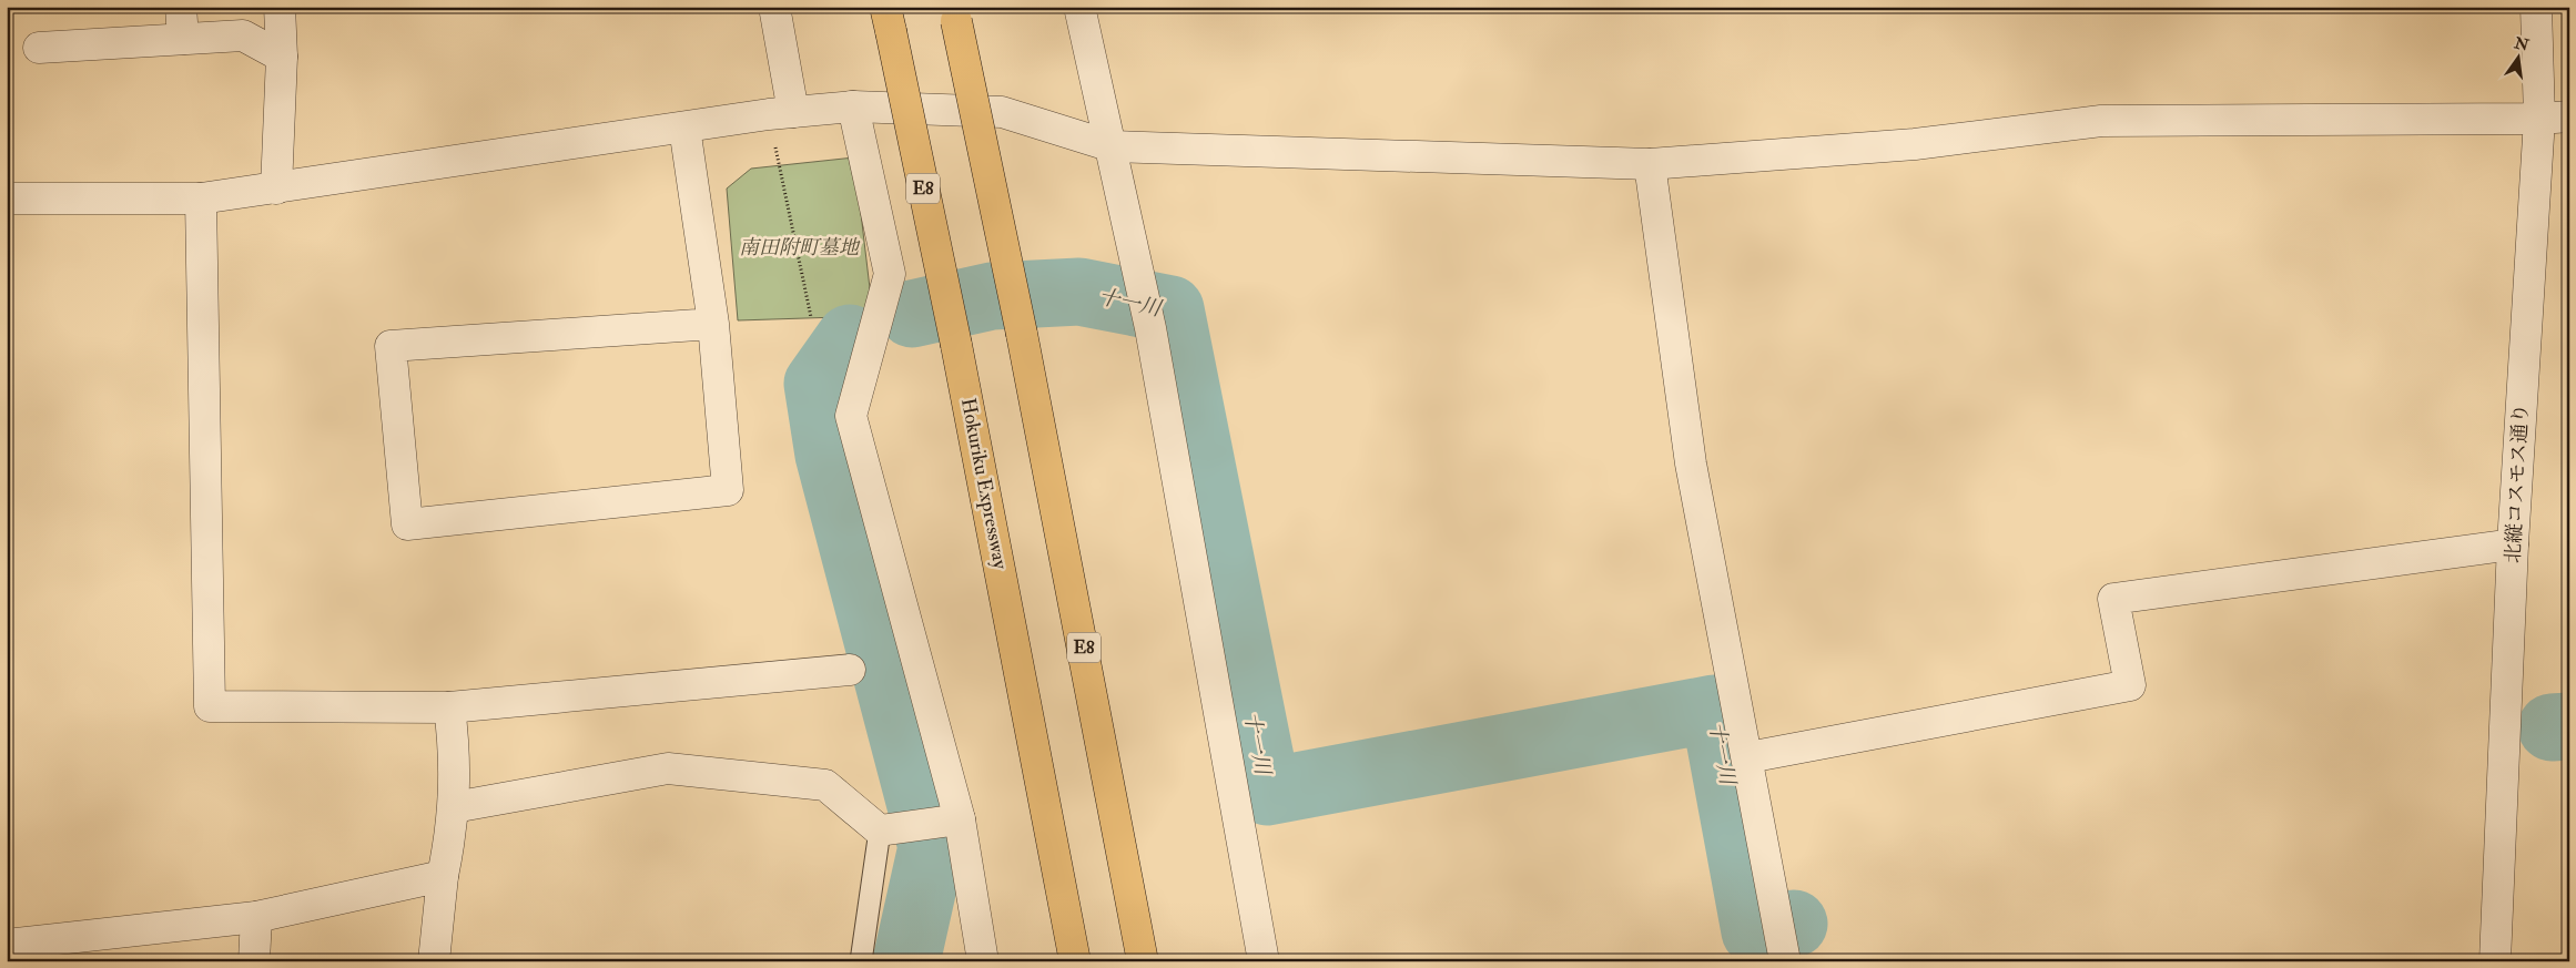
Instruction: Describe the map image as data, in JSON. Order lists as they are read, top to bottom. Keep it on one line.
{"streets":{"highway":["E8","Hokuriku Expressway"],"street":["北縦コスモス通り"]},"water":["十一川"],"parks":["南田附町墓地"],"north":"top"}
